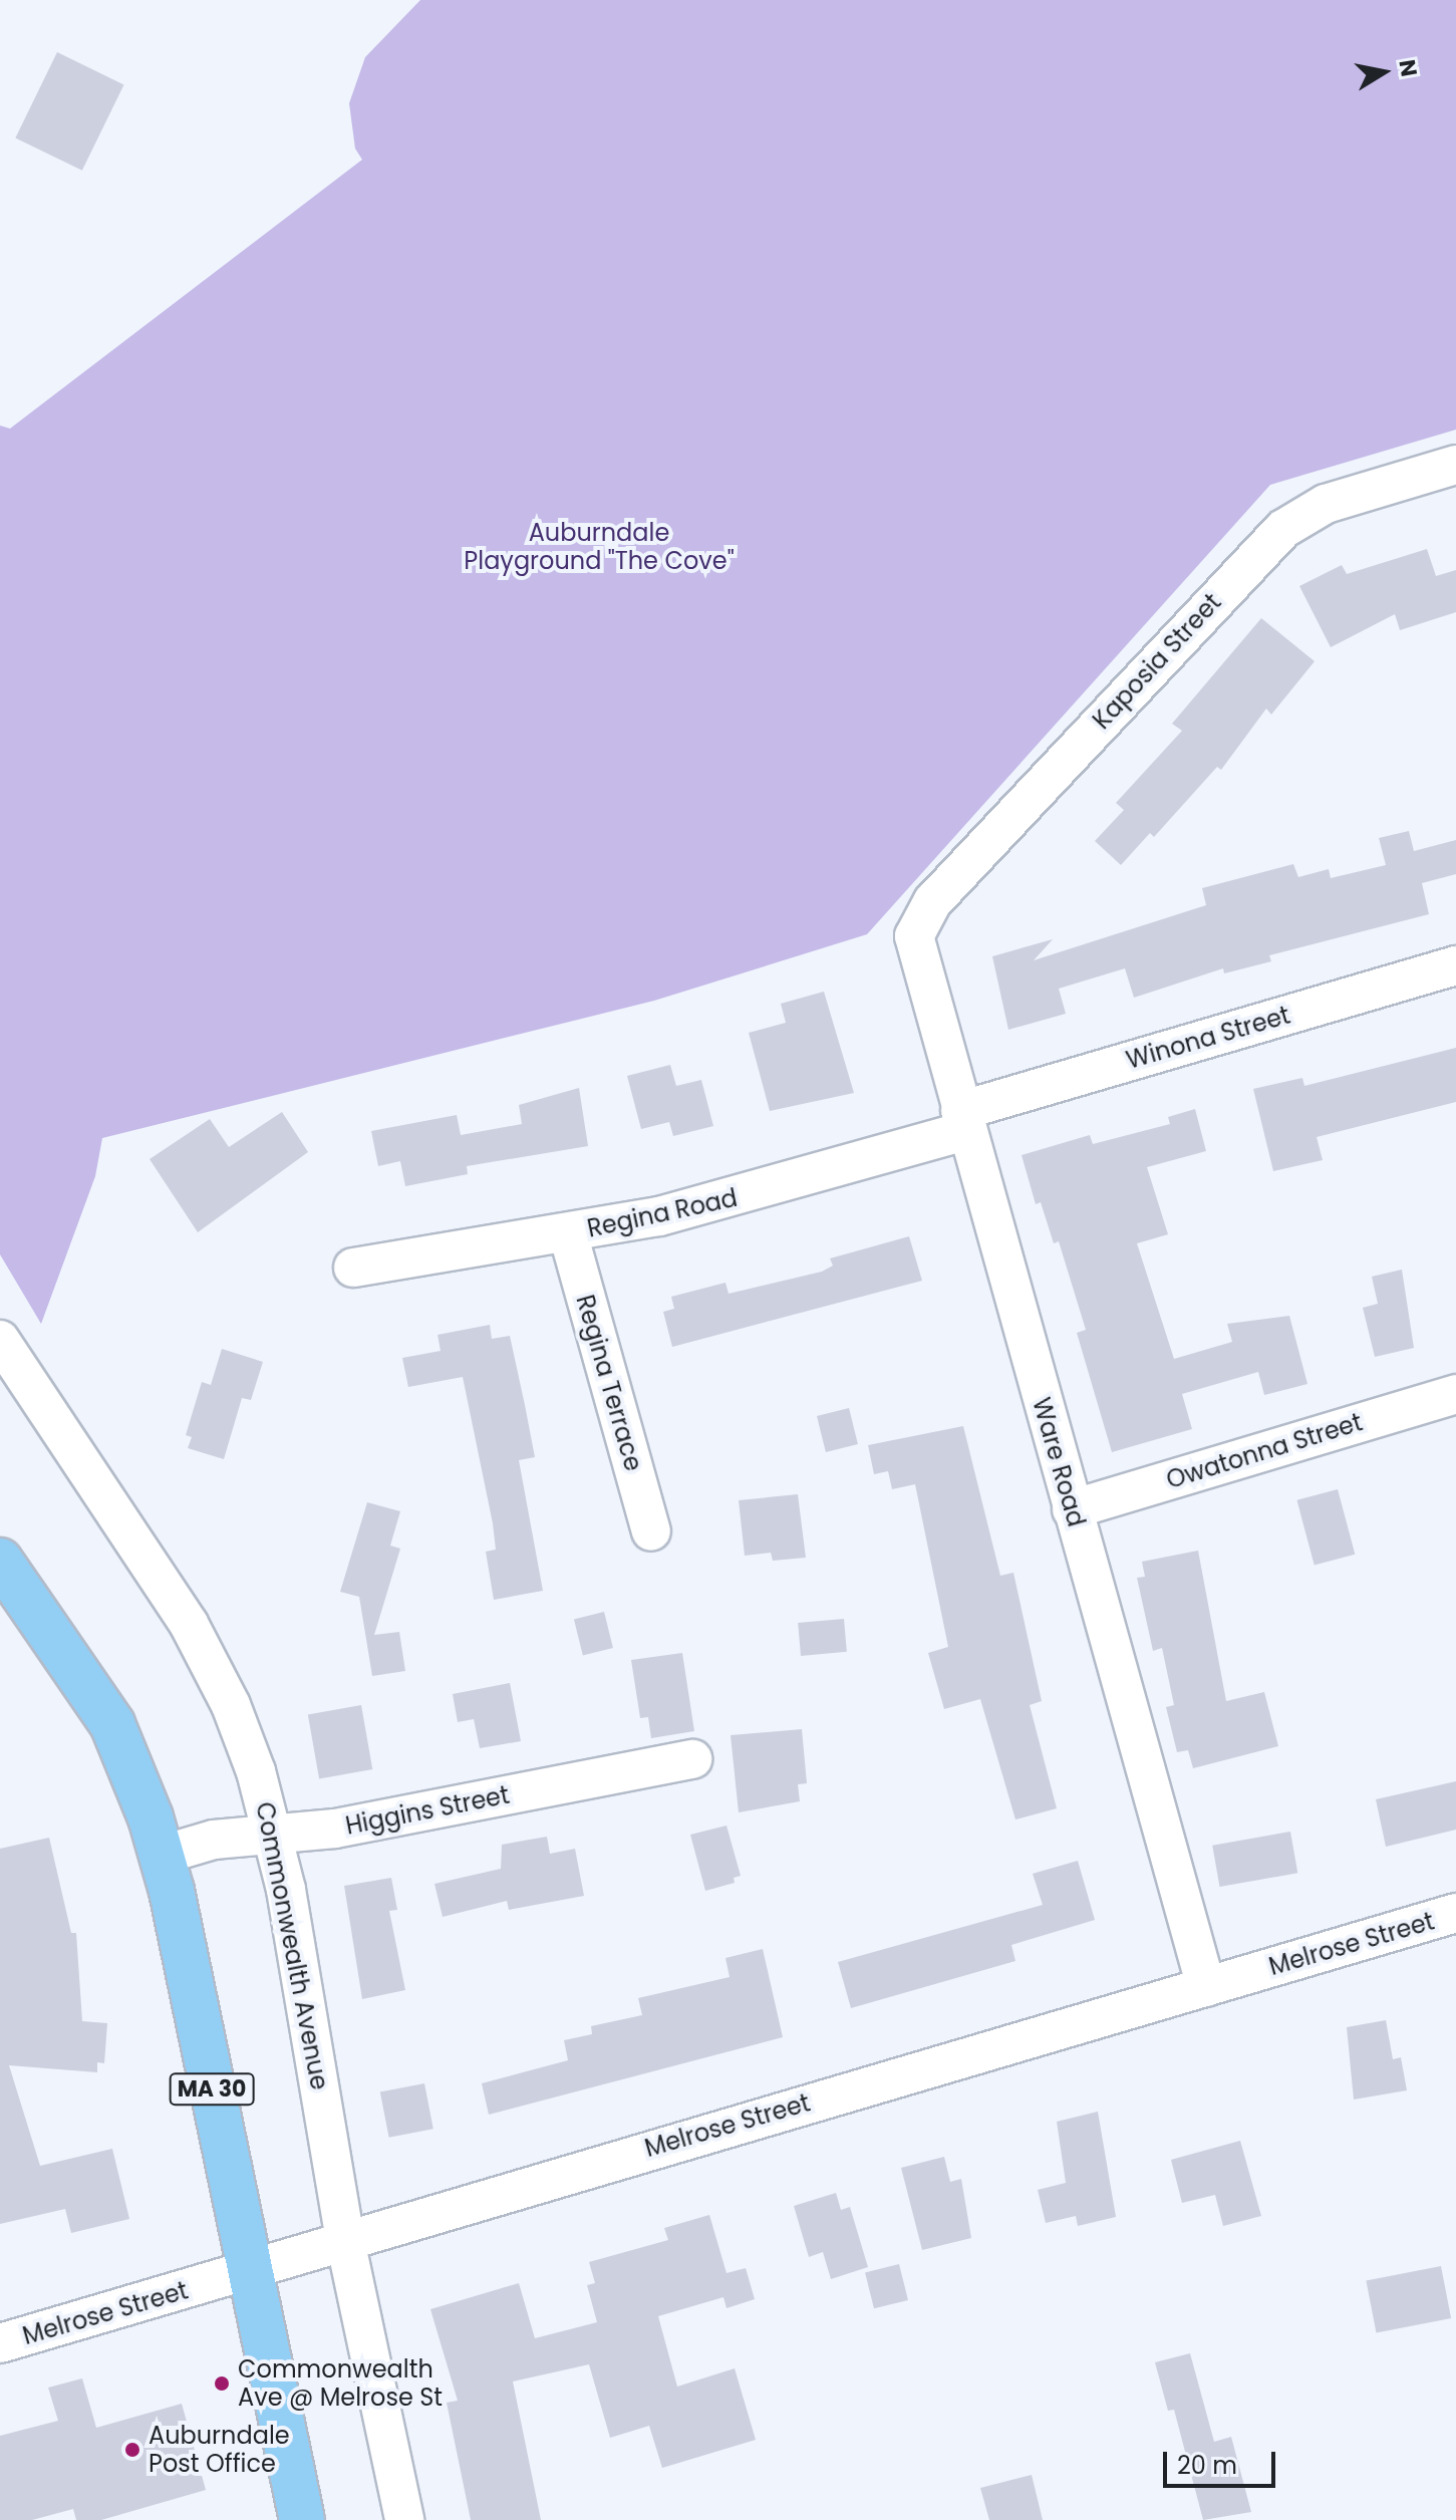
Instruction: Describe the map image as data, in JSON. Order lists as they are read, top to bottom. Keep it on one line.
{"streets":{"main road":["MA 30"],"street":["Kaposia Street","Winona Street","Regina Road","Regina Terrace","Owatonna Street","Ware Road","Higgins Street","Melrose Street","Commonwealth Avenue"]},"crossings":[["Kaposia Street","Ware Road"],["Winona Street","Regina Road"],["Winona Street","Ware Road"],["Regina Road","Regina Terrace"],["Regina Road","Ware Road"],["Owatonna Street","Ware Road"],["Ware Road","Melrose Street"],["Higgins Street","Commonwealth Avenue"],["Higgins Street","MA 30"],["Melrose Street","Commonwealth Avenue"],["Melrose Street","MA 30"]],"parks":["Auburndale Playground \"The Cove\""],"places":["Commonwealth Ave @ Melrose St","Auburndale Post Office"],"scale_bar":"20 m","north":"right"}
